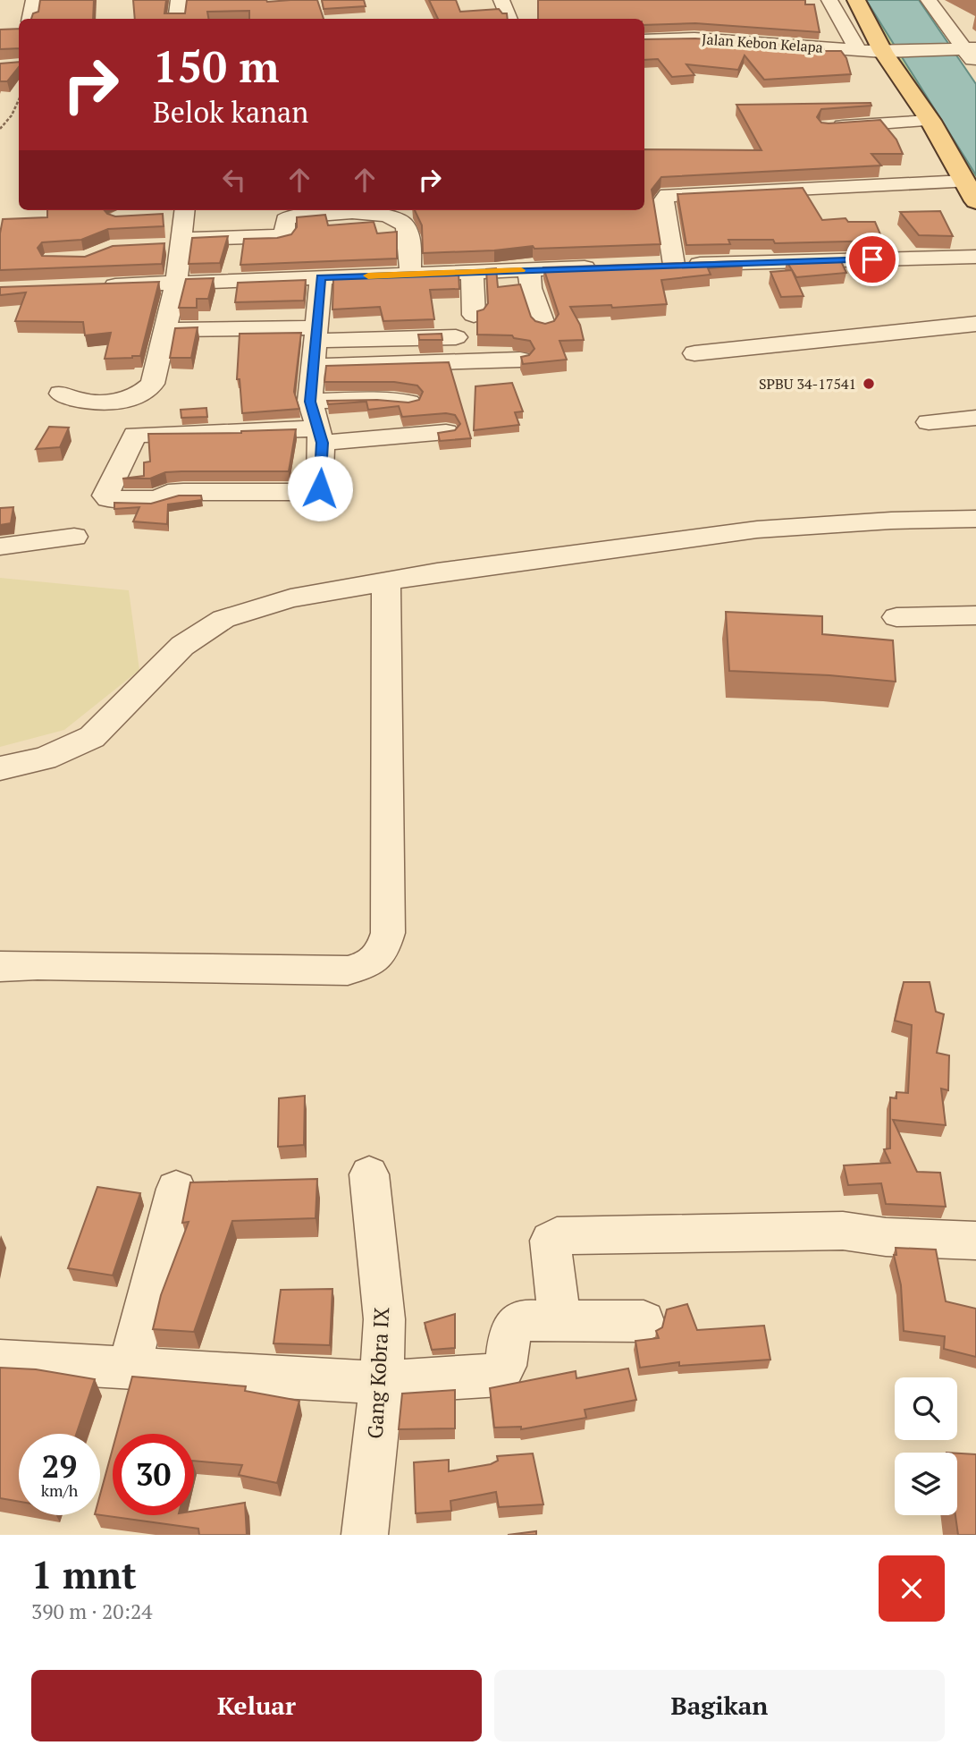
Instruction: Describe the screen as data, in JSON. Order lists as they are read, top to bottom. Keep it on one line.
{"streets":{"street":["Jalan Kebon Kelapa","Gang Kobra IX"]},"places":["SPBU 34-17541"],"page":{"turn":["150 m","Belok kanan"],"speed":"29 km/h","limit":"30","heading":["1 mnt","390 m · 20:24"],"buttons":["Keluar","Bagikan"]}}
